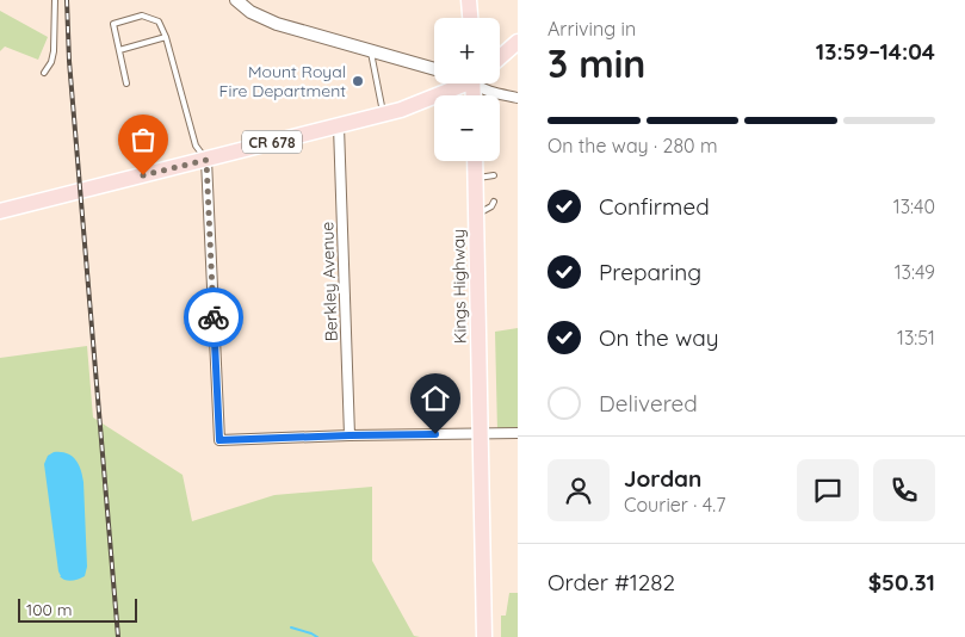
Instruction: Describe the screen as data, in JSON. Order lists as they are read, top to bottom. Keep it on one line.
{"streets":{"main road":["CR 678","Kings Highway"],"street":["Berkley Avenue"]},"crossings":[["CR 678","Berkley Avenue"]],"places":["Mount Royal Fire Department"],"scale_bar":"100 m","page":{"heading":["3 min","Arriving in","13:59–14:04"],"panel":["Jordan","Courier · 4.7","Order #1282","$50.31"],"map_buttons":["+","−"],"bar":"On the way · 280 m","list":[["Confirmed","13:40"],["Preparing","13:49"],["On the way","13:51"],"Delivered"],"scale":"100 m"}}
